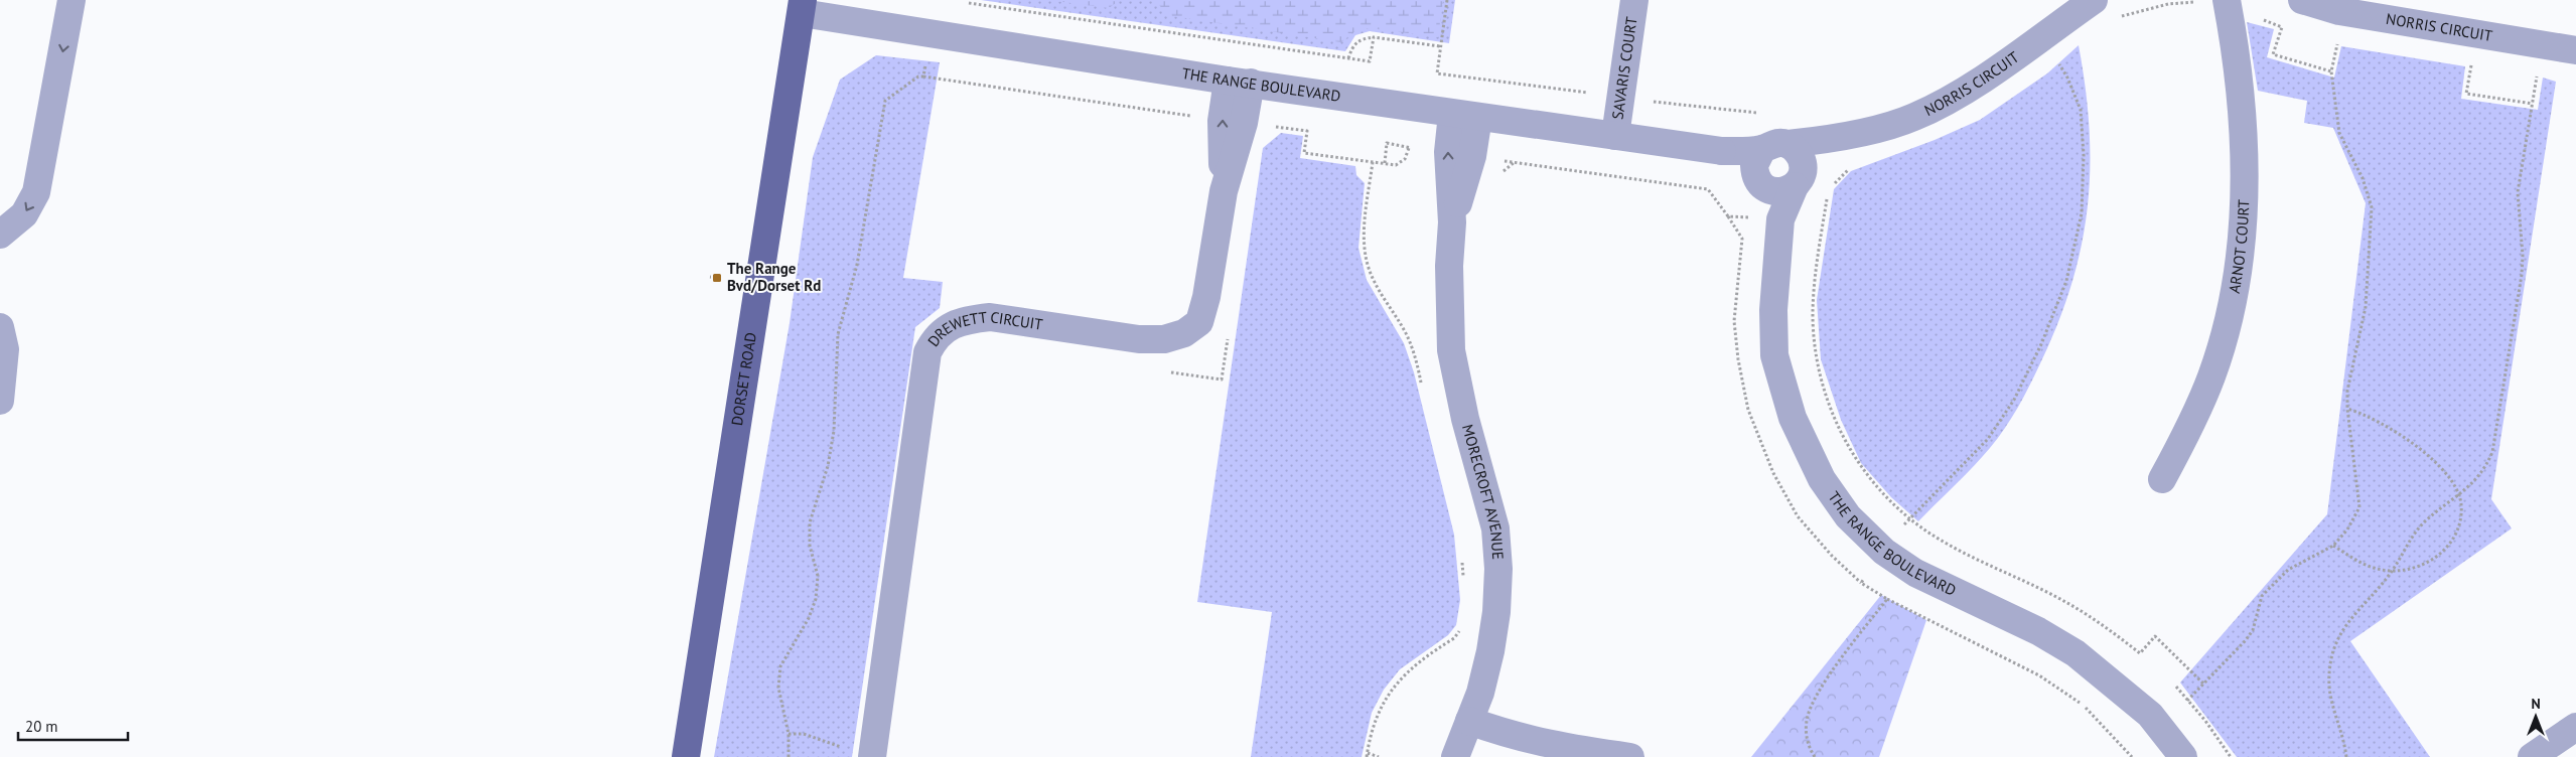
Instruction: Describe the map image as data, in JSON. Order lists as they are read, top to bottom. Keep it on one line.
{"streets":{"main road":["DORSET ROAD"],"street":["NORRIS CIRCUIT","SAVARIS COURT","THE RANGE BOULEVARD","ARNOT COURT","DREWETT CIRCUIT","MORECROFT AVENUE"]},"crossings":[["NORRIS CIRCUIT","THE RANGE BOULEVARD"],["SAVARIS COURT","THE RANGE BOULEVARD"],["THE RANGE BOULEVARD","DREWETT CIRCUIT"],["THE RANGE BOULEVARD","DORSET ROAD"],["THE RANGE BOULEVARD","MORECROFT AVENUE"]],"places":{"transit":["The Range Bvd/Dorset Rd"]},"scale_bar":"20 m","north":"top"}
